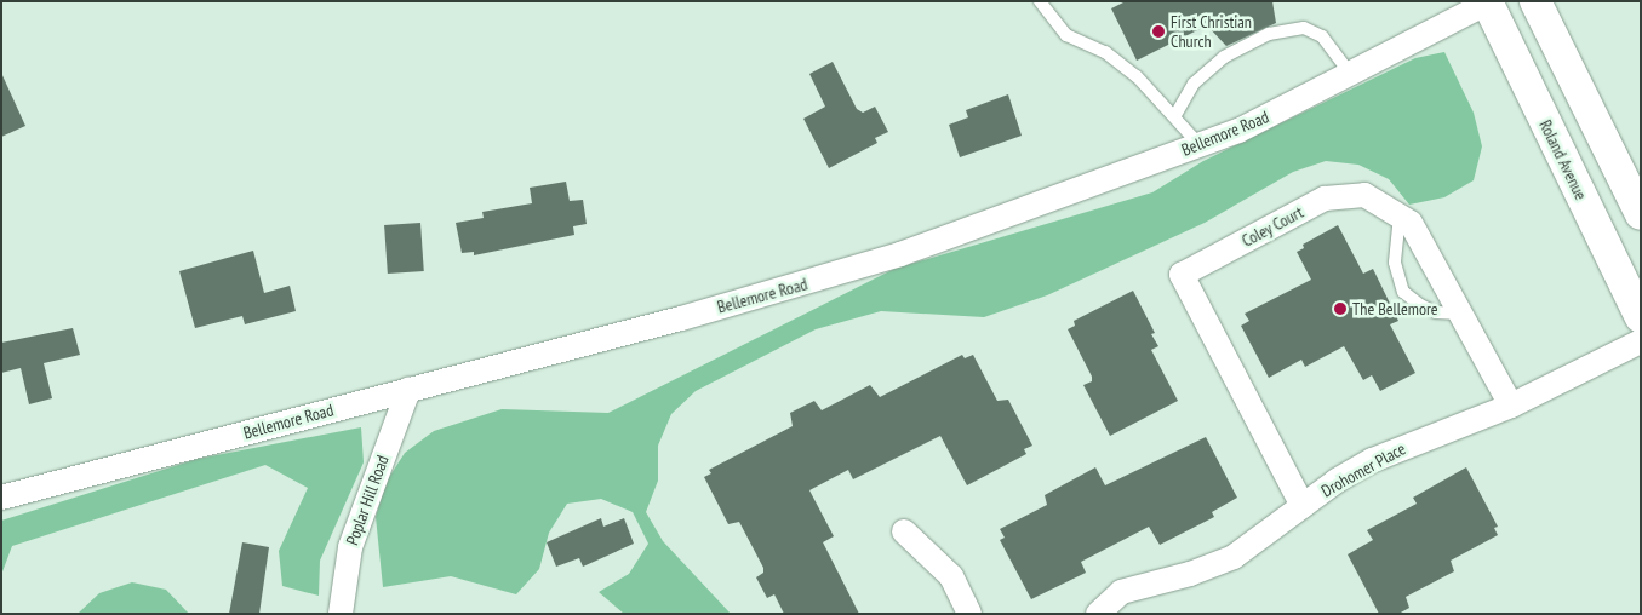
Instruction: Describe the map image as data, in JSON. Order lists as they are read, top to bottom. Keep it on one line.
{"streets":{"street":["Bellemore Road","Roland Avenue","Coley Court","Drohomer Place","Poplar Hill Road"]},"crossings":[["Bellemore Road","Roland Avenue"],["Bellemore Road","Poplar Hill Road"],["Coley Court","Drohomer Place"]],"places":["First Christian Church","The Bellemore"]}
